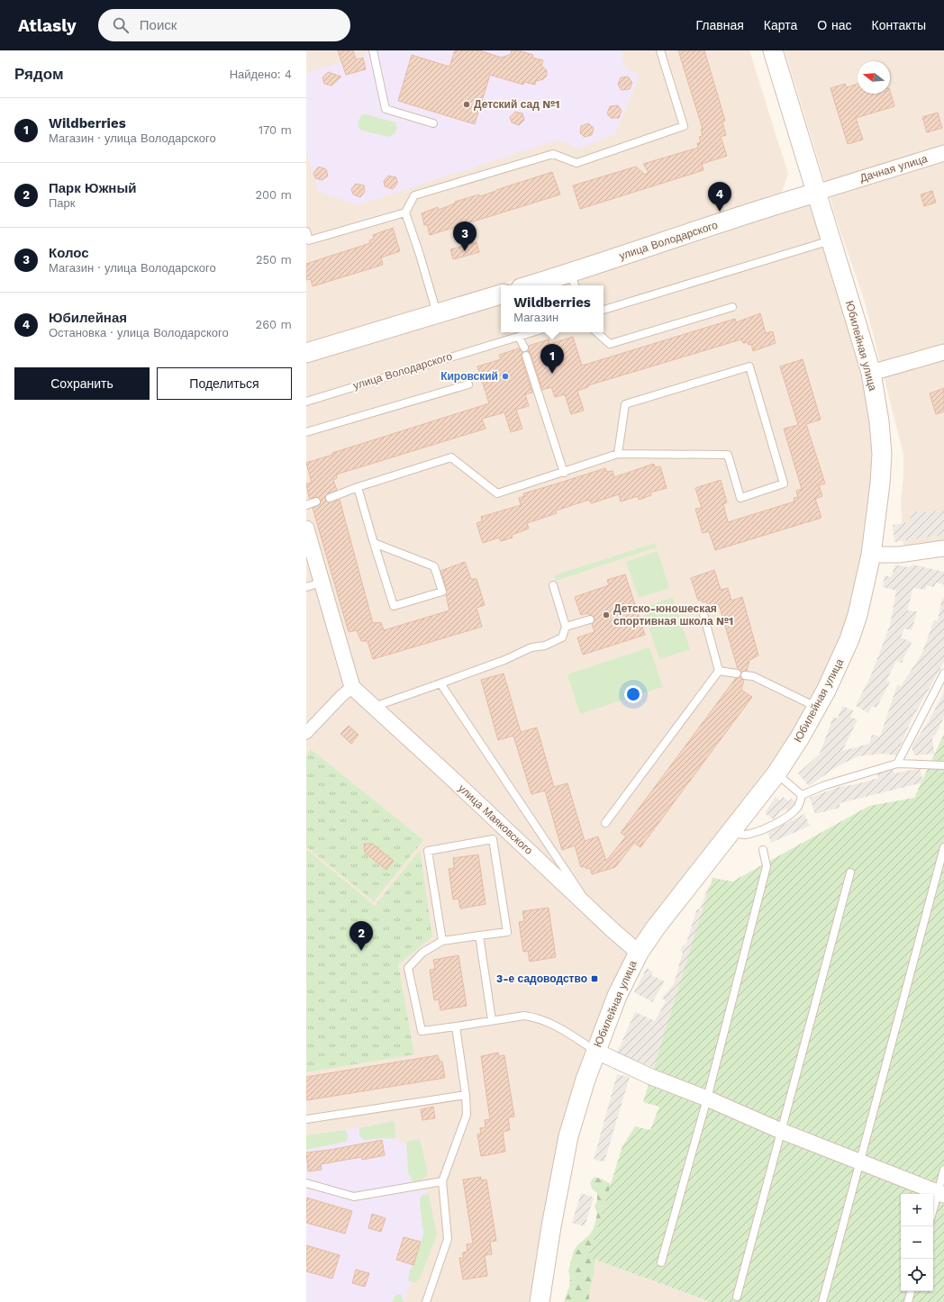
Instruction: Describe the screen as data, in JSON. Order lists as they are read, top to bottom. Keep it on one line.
{"streets":{"street":["Дачная улица","улица Володарского","Юбилейная улица","улица Маяковского"]},"crossings":[["Дачная улица","улица Володарского"],["Дачная улица","Юбилейная улица"],["улица Володарского","Юбилейная улица"],["Юбилейная улица","улица Маяковского"]],"places":{"other":["Детский сад №1","Кировский","Детско-юношеская спортивная школа №1"],"transit":["3-е садоводство"]},"north":"left","page":{"header":"Atlasly","search":"Поиск","nav":["Главная","Карта","О нас","Контакты"],"heading":["Рядом","Найдено: 4"],"list":[{"mark":"1","name":"Wildberries","note":"Магазин · улица Володарского","value":"170 m"},{"mark":"2","name":"Парк Южный","note":"Парк","value":"200 m"},{"mark":"3","name":"Колос","note":"Магазин · улица Володарского","value":"250 m"},{"mark":"4","name":"Юбилейная","note":"Остановка · улица Володарского","value":"260 m"}],"pins":["4","3","1","2"],"popup":["Wildberries","Магазин"],"buttons":["Сохранить","Поделиться"],"map_buttons":["+","−"]}}
